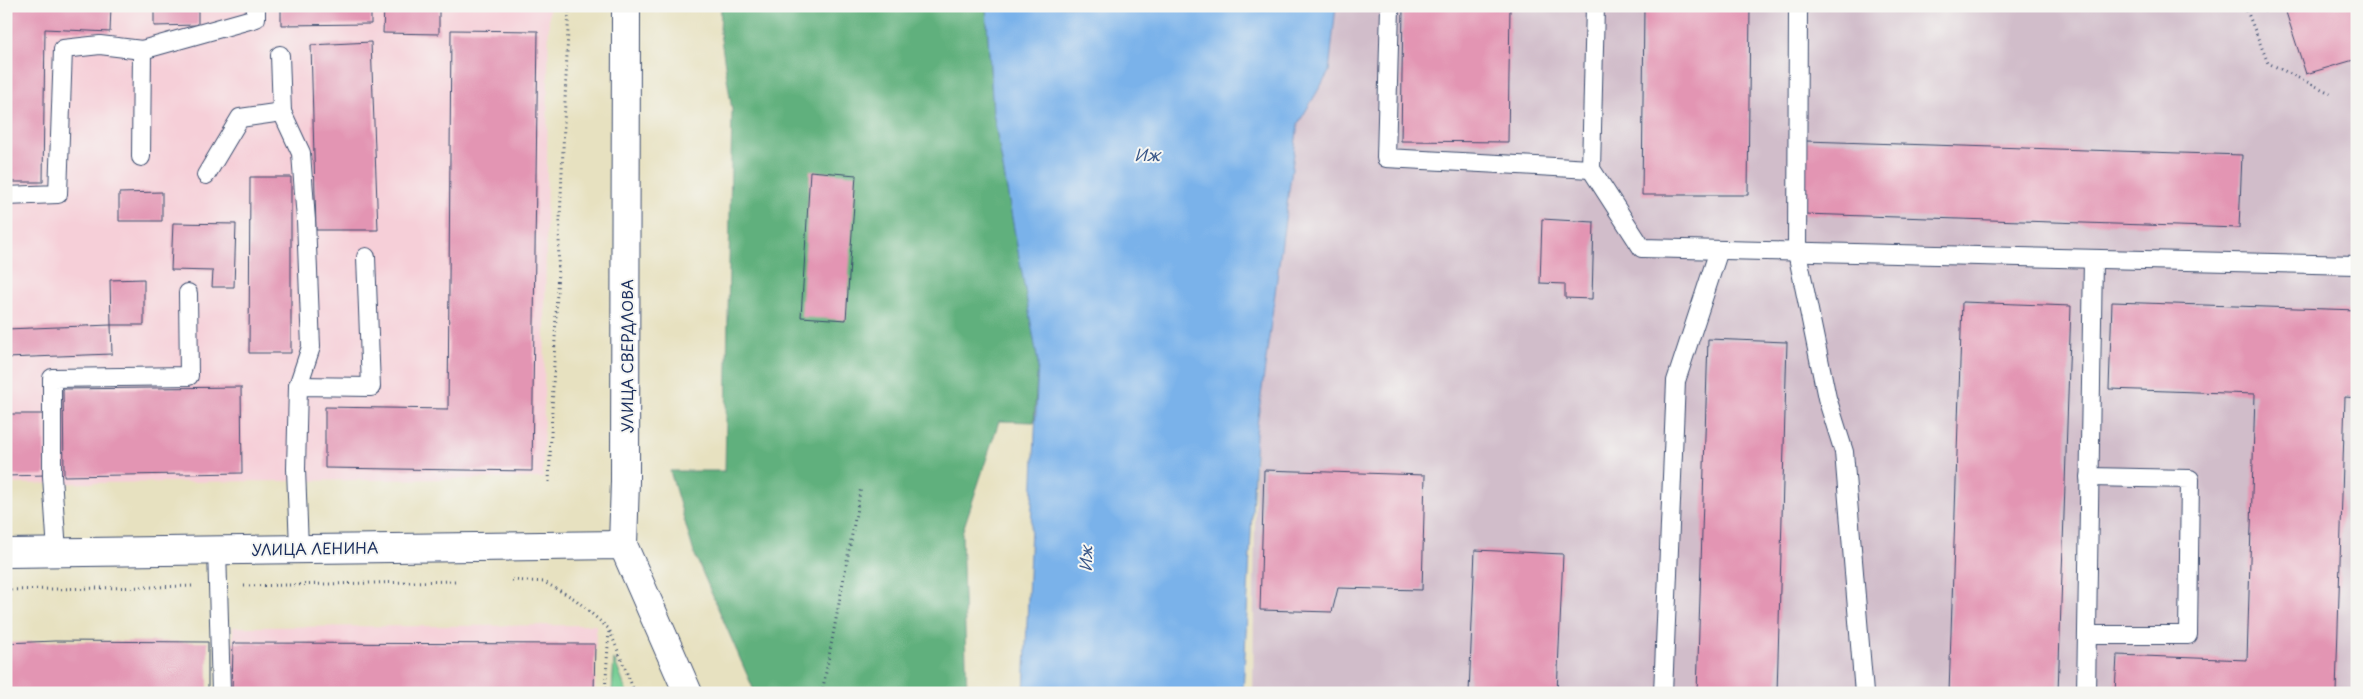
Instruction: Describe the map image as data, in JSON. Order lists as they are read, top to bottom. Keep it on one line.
{"streets":{"main road":["УЛИЦА СВЕРДЛОВА","УЛИЦА ЛЕНИНА"]},"crossings":[["УЛИЦА СВЕРДЛОВА","УЛИЦА ЛЕНИНА"]],"water":["Иж"]}
